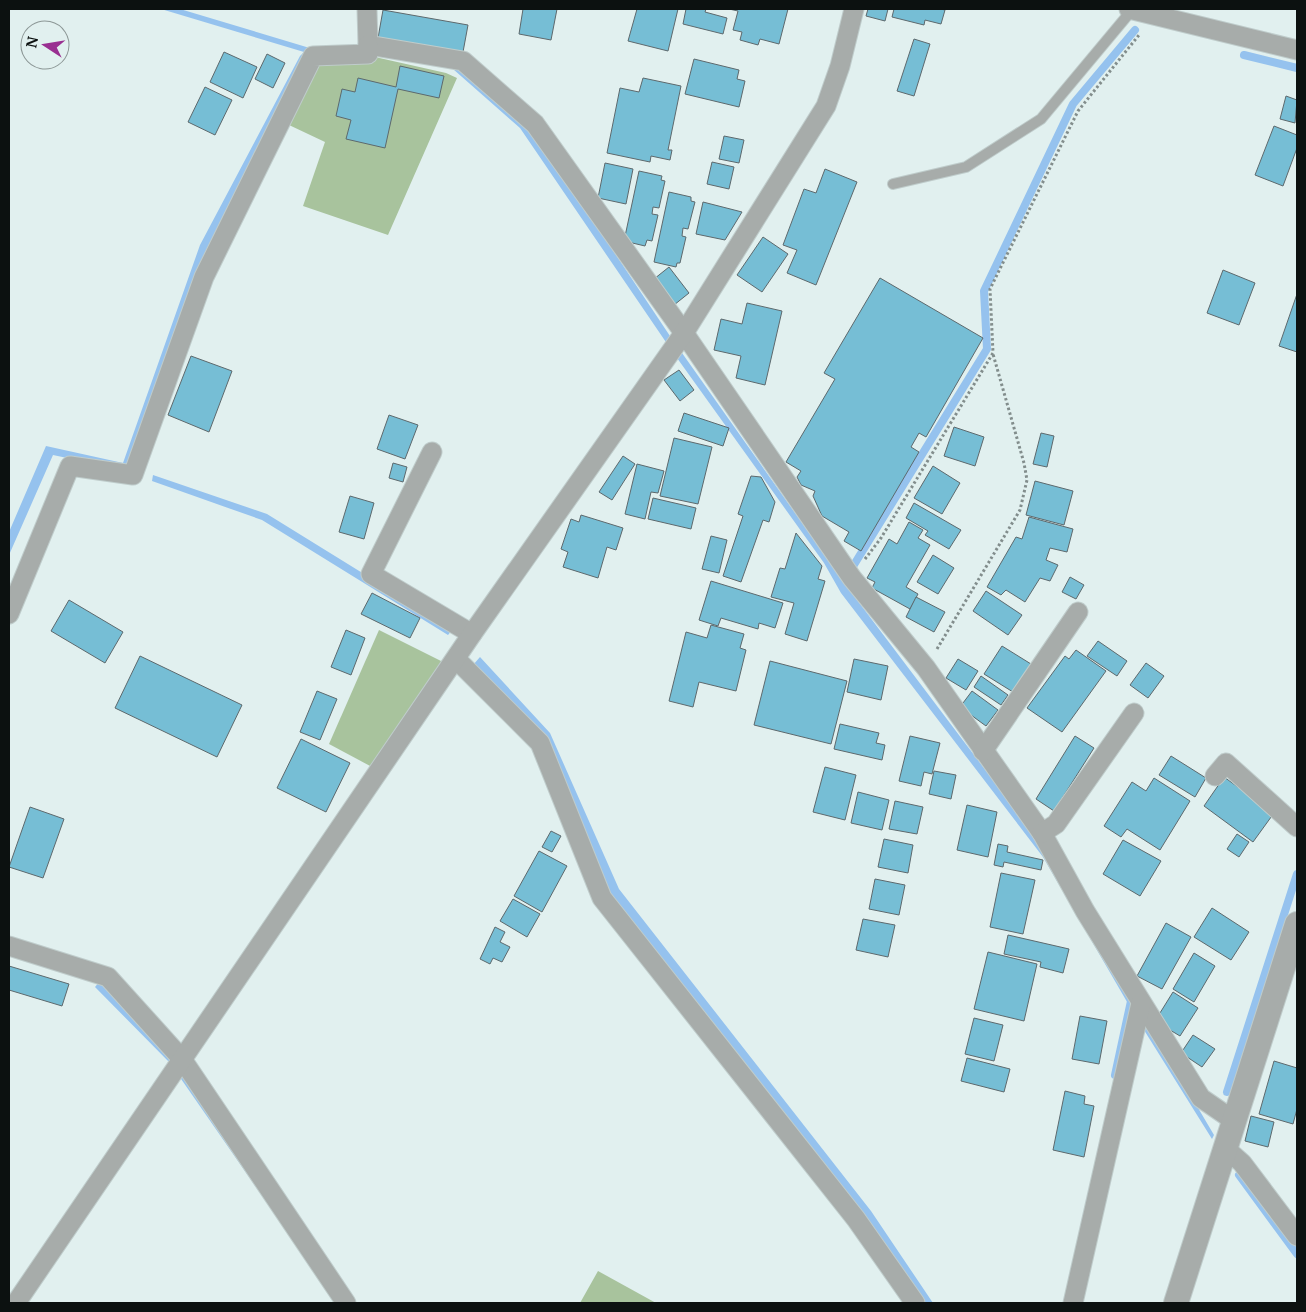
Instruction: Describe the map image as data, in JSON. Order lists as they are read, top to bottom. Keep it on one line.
{"north":"left"}
